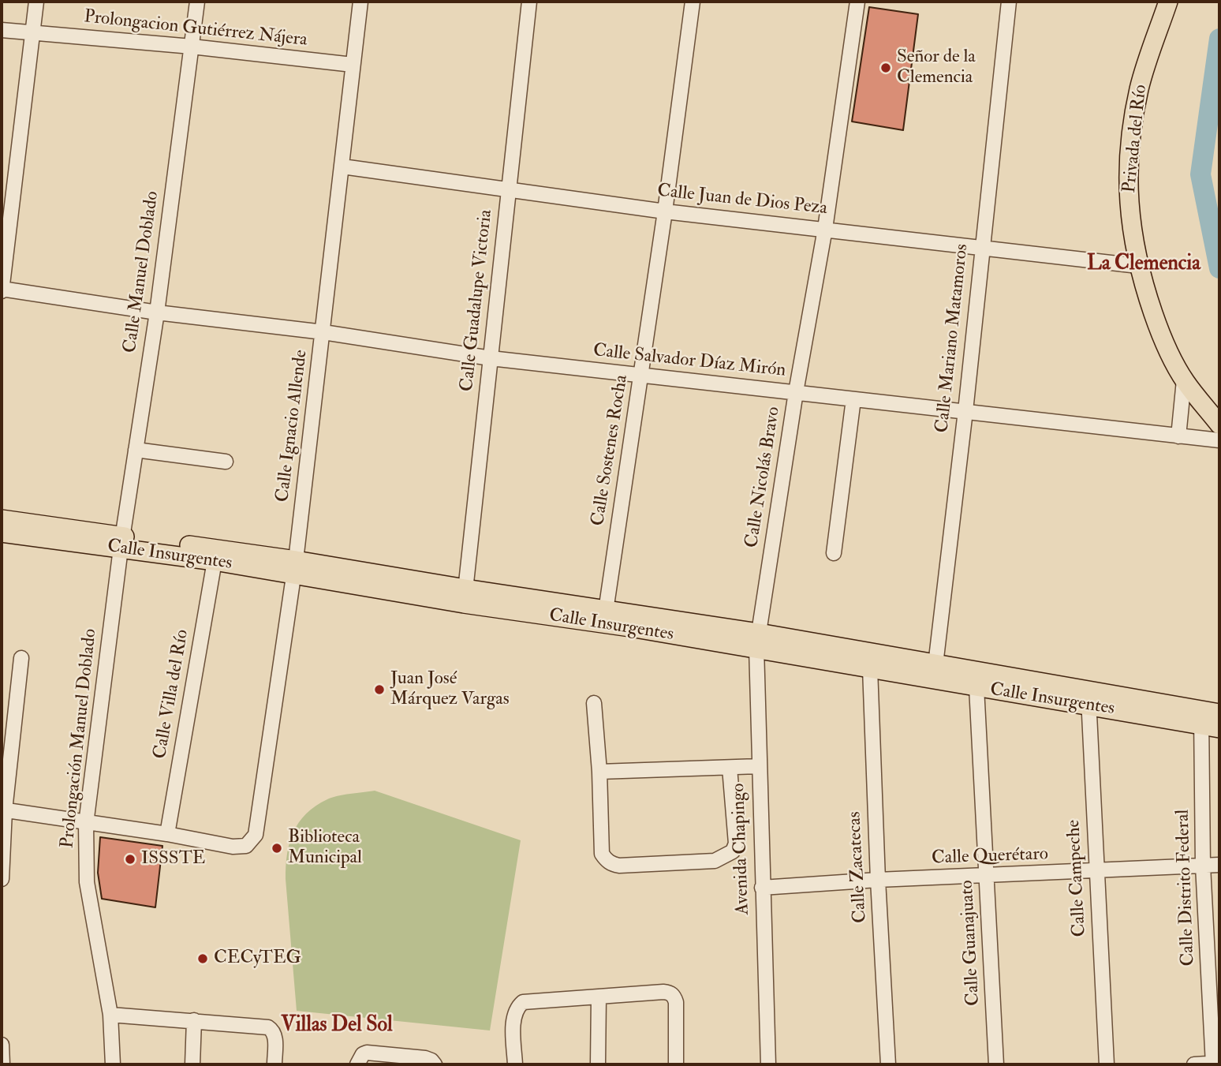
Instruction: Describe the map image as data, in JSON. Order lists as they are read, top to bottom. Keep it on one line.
{"streets":{"main road":["Privada del Río","Calle Insurgentes"],"street":["Prolongacion Gutiérrez Nájera","Calle Juan de Dios Peza","Calle Manuel Doblado","Calle Guadalupe Victoria","Calle Mariano Matamoros","Calle Salvador Díaz Mirón","Calle Ignacio Allende","Calle Sostenes Rocha","Calle Nicolás Bravo","Calle Villa del Río","Prolongación Manuel Doblado","Avenida Chapingo","Calle Querétaro","Calle Zacatecas","Calle Campeche","Calle Distrito Federal","Calle Guanajuato"]},"crossings":[["Prolongacion Gutiérrez Nájera","Calle Manuel Doblado"],["Prolongacion Gutiérrez Nájera","Calle Ignacio Allende"],["Privada del Río","Calle Juan de Dios Peza"],["Calle Juan de Dios Peza","Calle Guadalupe Victoria"],["Calle Juan de Dios Peza","Calle Mariano Matamoros"],["Calle Juan de Dios Peza","Calle Ignacio Allende"],["Calle Juan de Dios Peza","Calle Sostenes Rocha"],["Calle Juan de Dios Peza","Calle Nicolás Bravo"],["Calle Manuel Doblado","Calle Salvador Díaz Mirón"],["Calle Manuel Doblado","Calle Insurgentes"],["Calle Manuel Doblado","Prolongación Manuel Doblado"],["Calle Guadalupe Victoria","Calle Salvador Díaz Mirón"],["Calle Guadalupe Victoria","Calle Insurgentes"],["Calle Mariano Matamoros","Calle Salvador Díaz Mirón"],["Calle Mariano Matamoros","Calle Insurgentes"],["Calle Salvador Díaz Mirón","Calle Ignacio Allende"],["Calle Salvador Díaz Mirón","Calle Sostenes Rocha"],["Calle Salvador Díaz Mirón","Calle Nicolás Bravo"],["Calle Ignacio Allende","Calle Insurgentes"],["Calle Ignacio Allende","Calle Villa del Río"],["Calle Sostenes Rocha","Calle Insurgentes"],["Calle Nicolás Bravo","Calle Insurgentes"],["Calle Nicolás Bravo","Avenida Chapingo"],["Calle Insurgentes","Calle Villa del Río"],["Calle Insurgentes","Prolongación Manuel Doblado"],["Calle Insurgentes","Avenida Chapingo"],["Calle Insurgentes","Calle Zacatecas"],["Calle Insurgentes","Calle Campeche"],["Calle Insurgentes","Calle Distrito Federal"],["Calle Insurgentes","Calle Guanajuato"],["Avenida Chapingo","Calle Querétaro"],["Calle Querétaro","Calle Zacatecas"],["Calle Querétaro","Calle Campeche"],["Calle Querétaro","Calle Distrito Federal"],["Calle Querétaro","Calle Guanajuato"]],"districts":["La Clemencia","Villas Del Sol"],"places":["Señor de la Clemencia","Juan José Márquez Vargas","Biblioteca Municipal","ISSSTE","CECyTEG"]}
